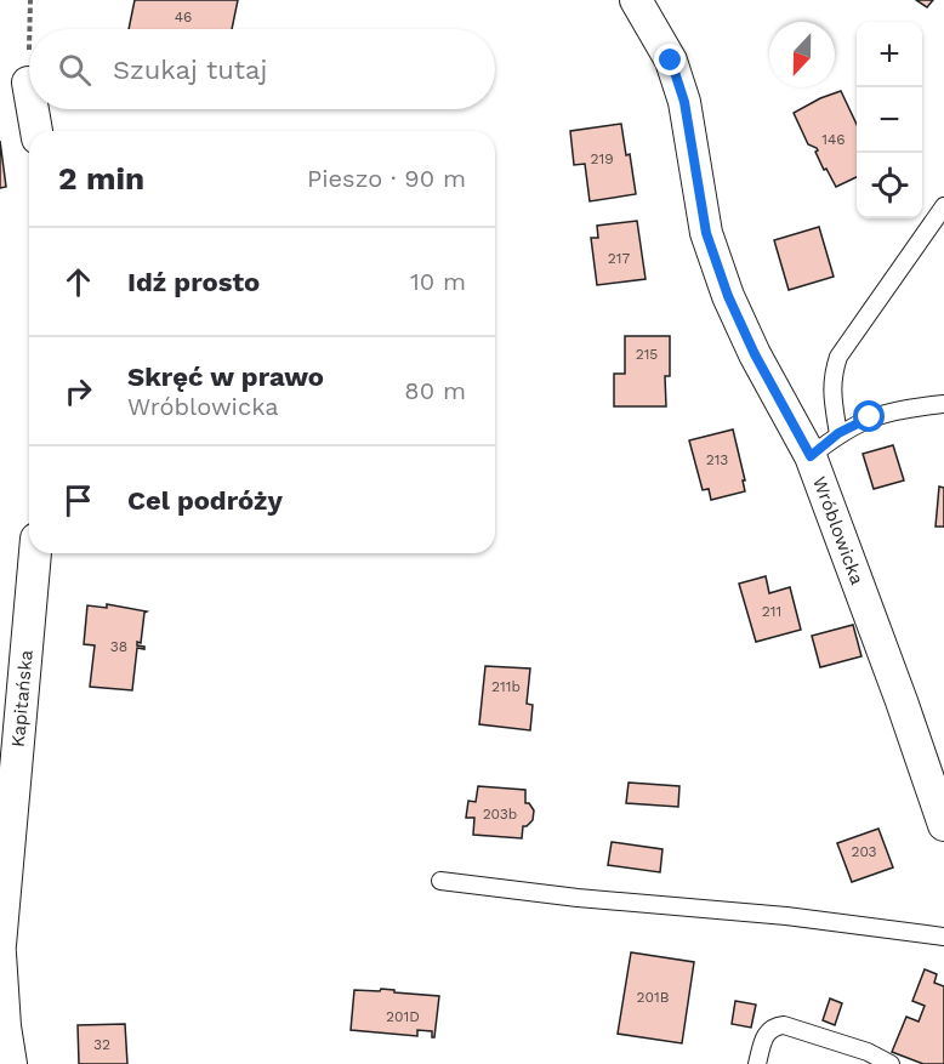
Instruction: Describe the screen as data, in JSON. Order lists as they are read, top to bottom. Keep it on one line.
{"streets":{"street":["Wróblowicka","Kapitańska"]},"house_numbers":["46","146","219","217","215","213","211","38","211b","203b","203","201B","201D","32"],"north":"bottom","page":{"map_buttons":["+","−"],"search":"Szukaj tutaj","heading":["2 min","Pieszo · 90 m"],"list":[["Idź prosto","10 m"],["Skręć w prawo","Wróblowicka","80 m"],"Cel podróży"]}}
